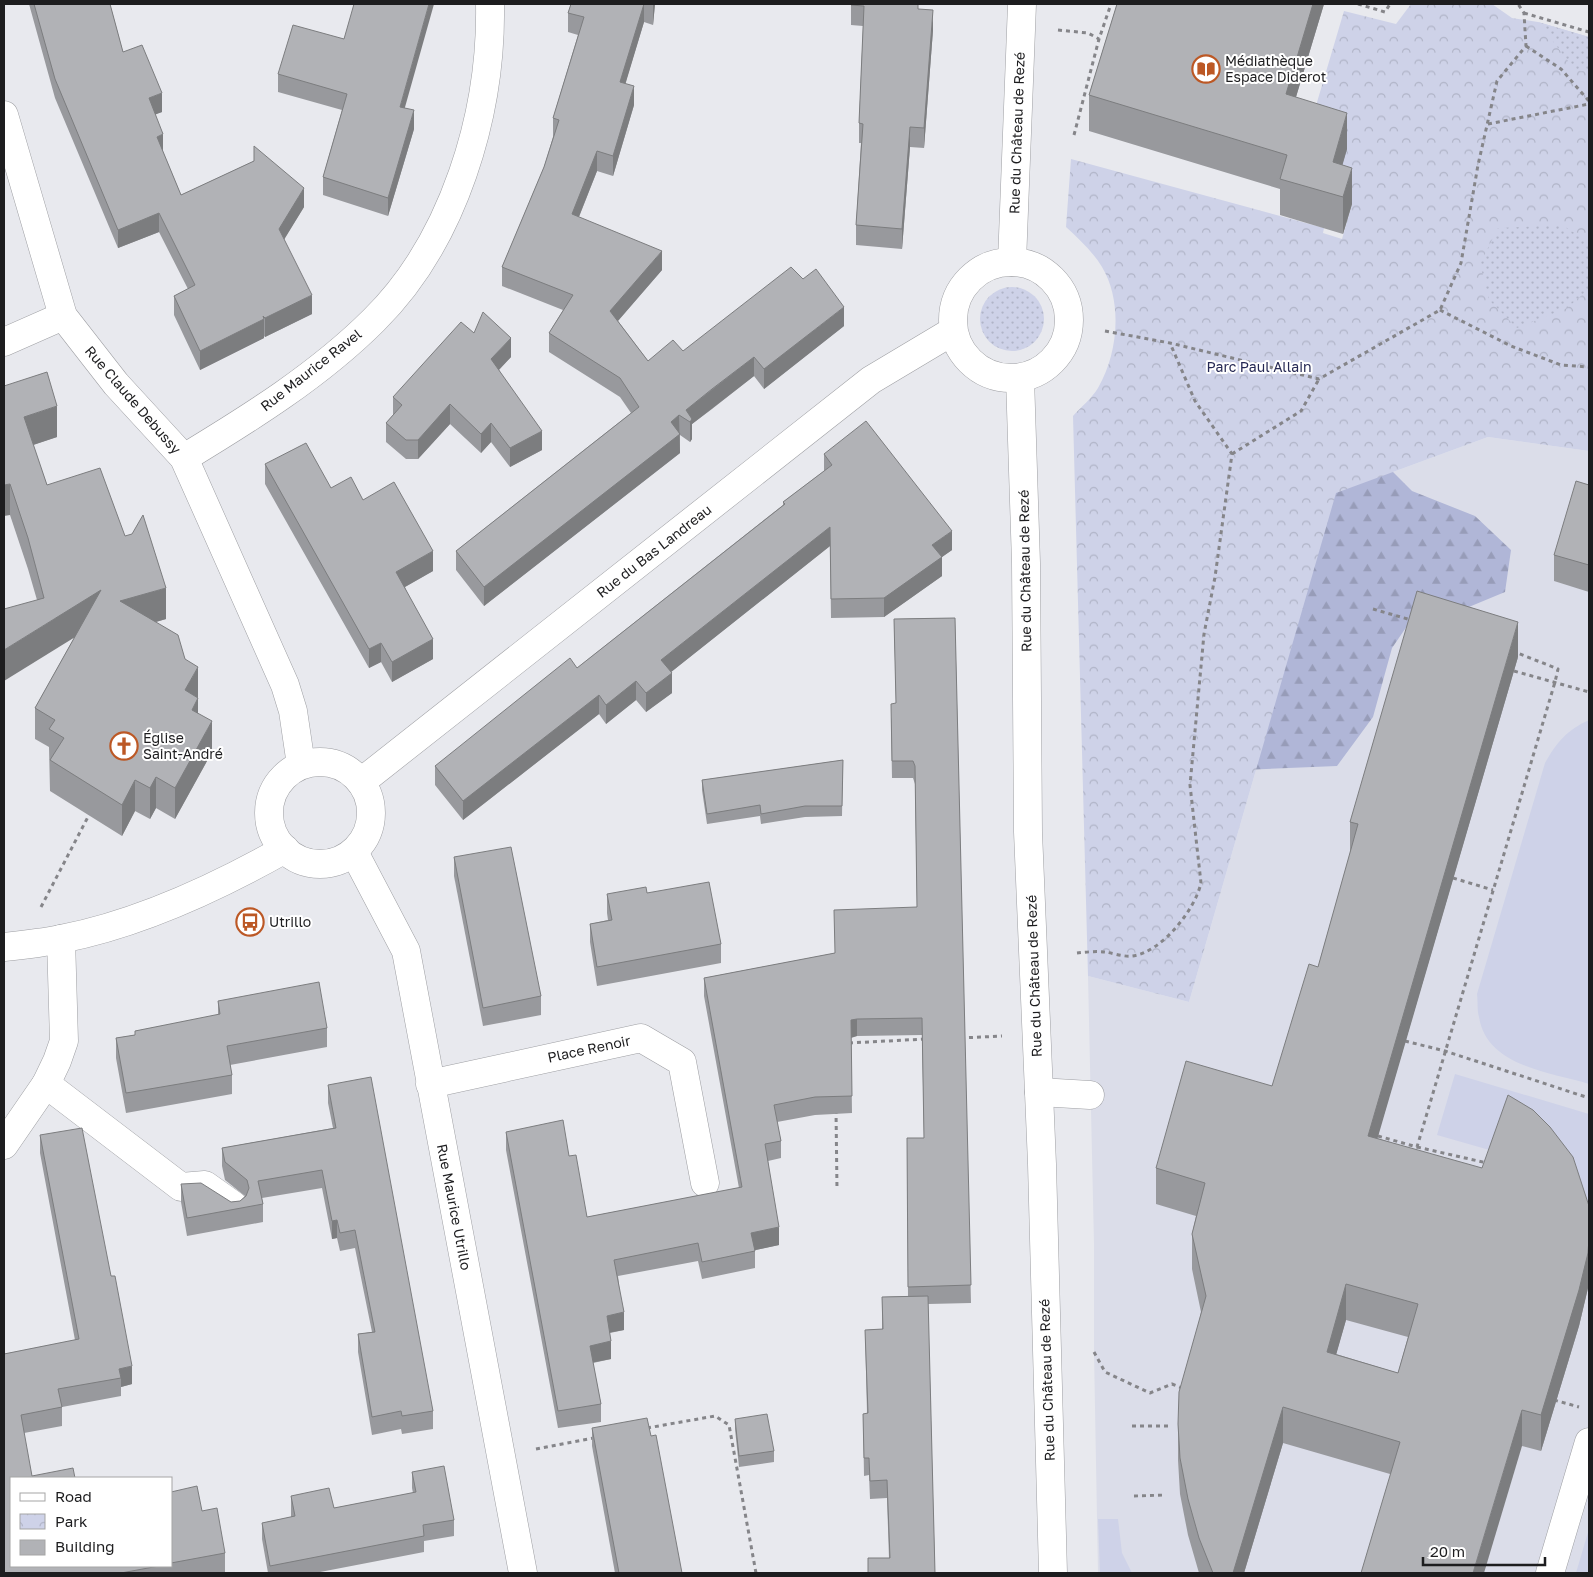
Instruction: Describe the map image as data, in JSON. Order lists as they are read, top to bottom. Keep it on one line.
{"streets":{"street":["Rue du Château de Rezé","Rue Maurice Ravel","Rue Claude Debussy","Rue du Bas Landreau","Place Renoir","Rue Maurice Utrillo"]},"crossings":[["Rue du Château de Rezé","Rue du Bas Landreau"],["Rue Maurice Ravel","Rue Claude Debussy"],["Rue Claude Debussy","Rue du Bas Landreau"],["Rue Claude Debussy","Rue Maurice Utrillo"],["Rue du Bas Landreau","Rue Maurice Utrillo"],["Place Renoir","Rue Maurice Utrillo"]],"parks":["Parc Paul Allain"],"places":{"library":["Médiathèque Espace Diderot"],"church":["Église Saint-André"],"bus stop":["Utrillo"]},"legend":["Road","Park","Building"],"scale_bar":"20 m"}
